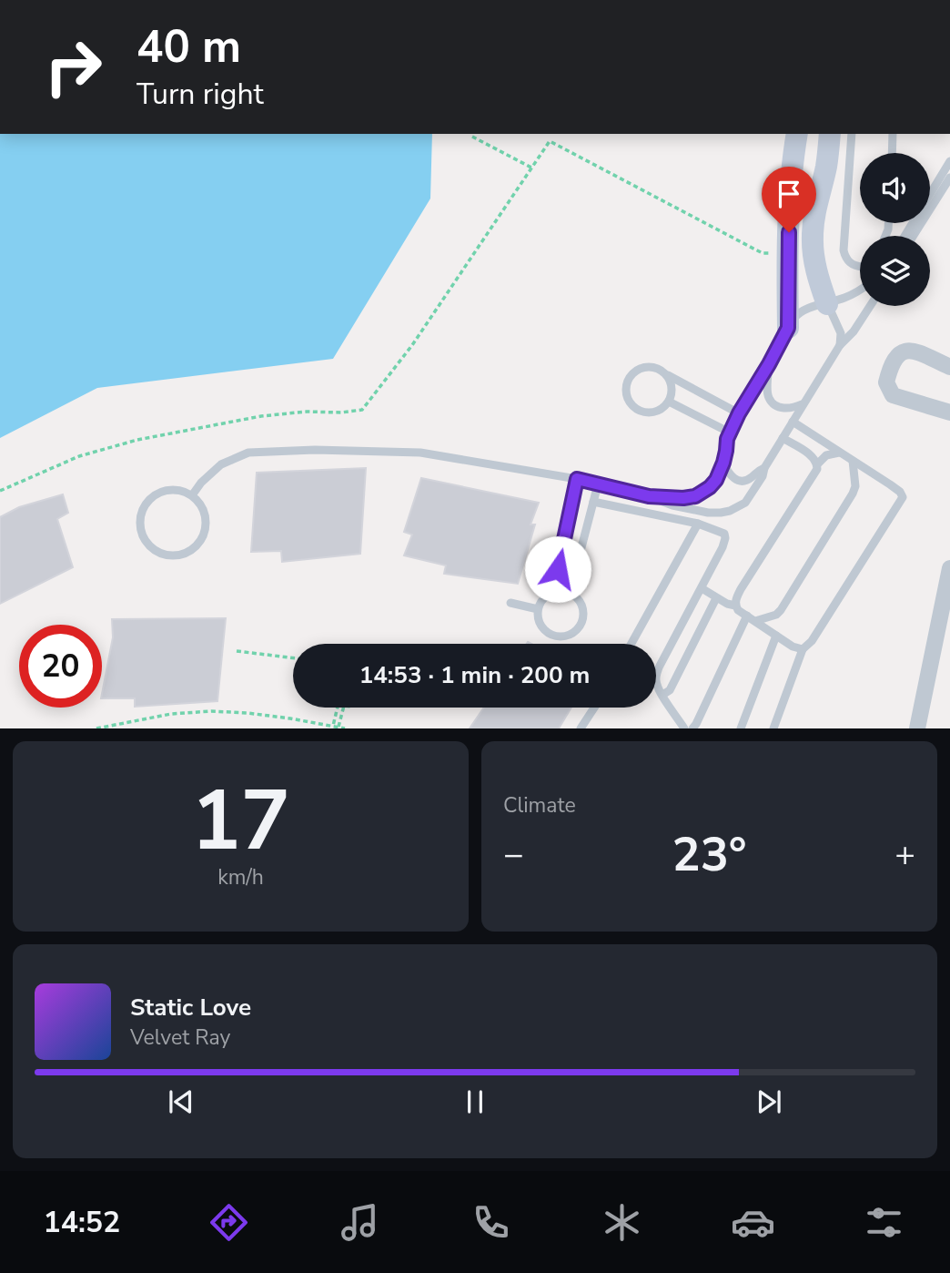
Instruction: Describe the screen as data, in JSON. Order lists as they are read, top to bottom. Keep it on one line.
{"page":{"turn":["40 m","Turn right"],"limit":"20","trip":"14:53 · 1 min · 200 m","tile":[["17","km/h"],"Climate"],"heat":["−","23°","+"],"song":["Static Love","Velvet Ray"],"tabs":"14:52"}}
